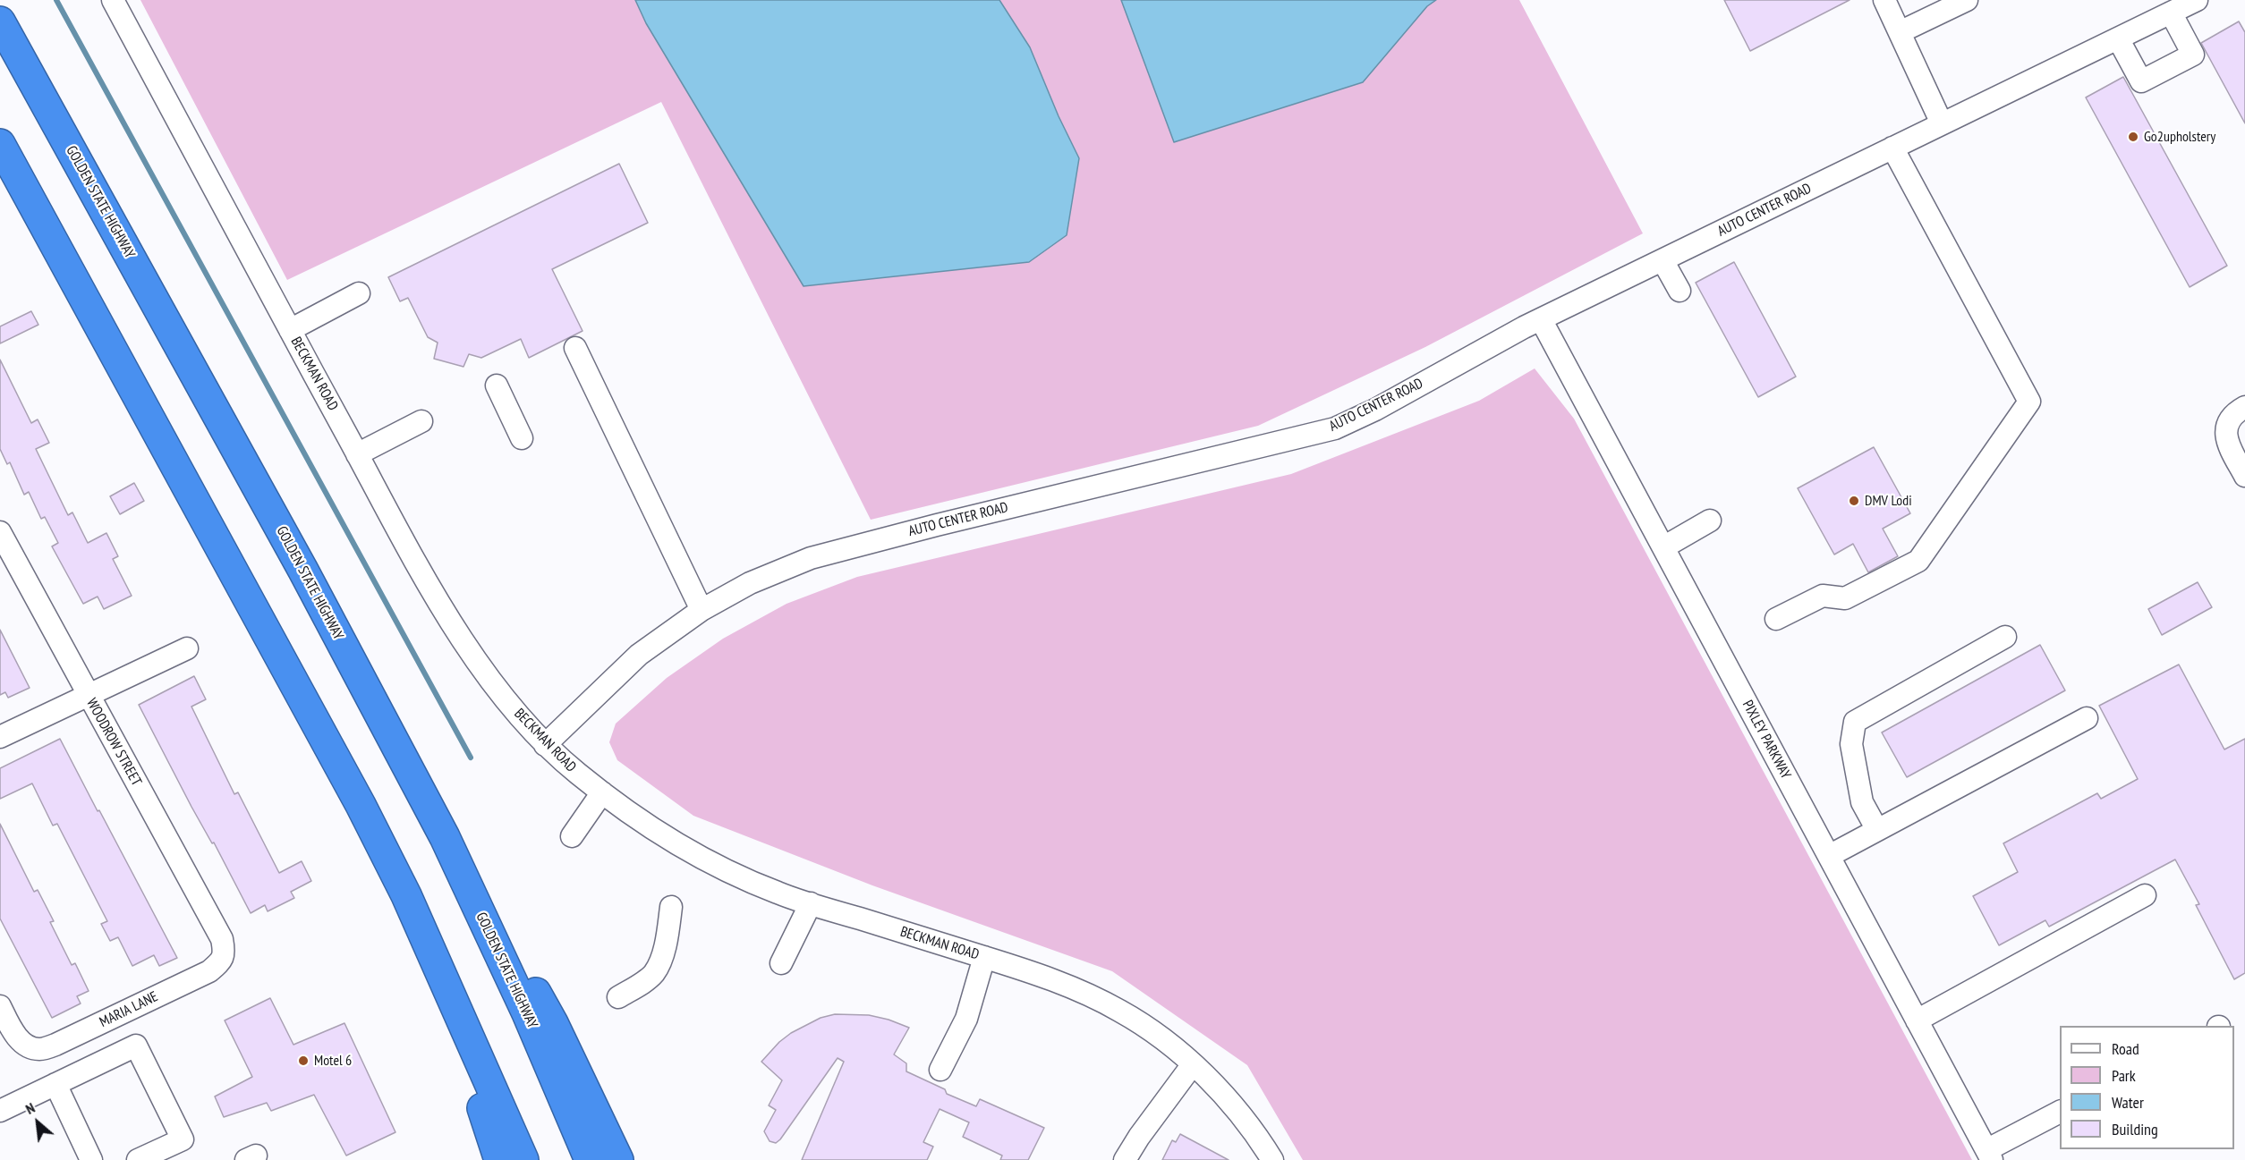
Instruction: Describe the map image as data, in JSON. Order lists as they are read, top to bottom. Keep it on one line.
{"streets":{"highway":["GOLDEN STATE HIGHWAY"],"street":["AUTO CENTER ROAD","BECKMAN ROAD","PIXLEY PARKWAY","WOODROW STREET","MARIA LANE"]},"crossings":[["AUTO CENTER ROAD","BECKMAN ROAD"],["AUTO CENTER ROAD","PIXLEY PARKWAY"],["WOODROW STREET","MARIA LANE"]],"places":["Go2upholstery","DMV Lodi","Motel 6"],"legend":["Road","Park","Water","Building"],"north":"top left"}
